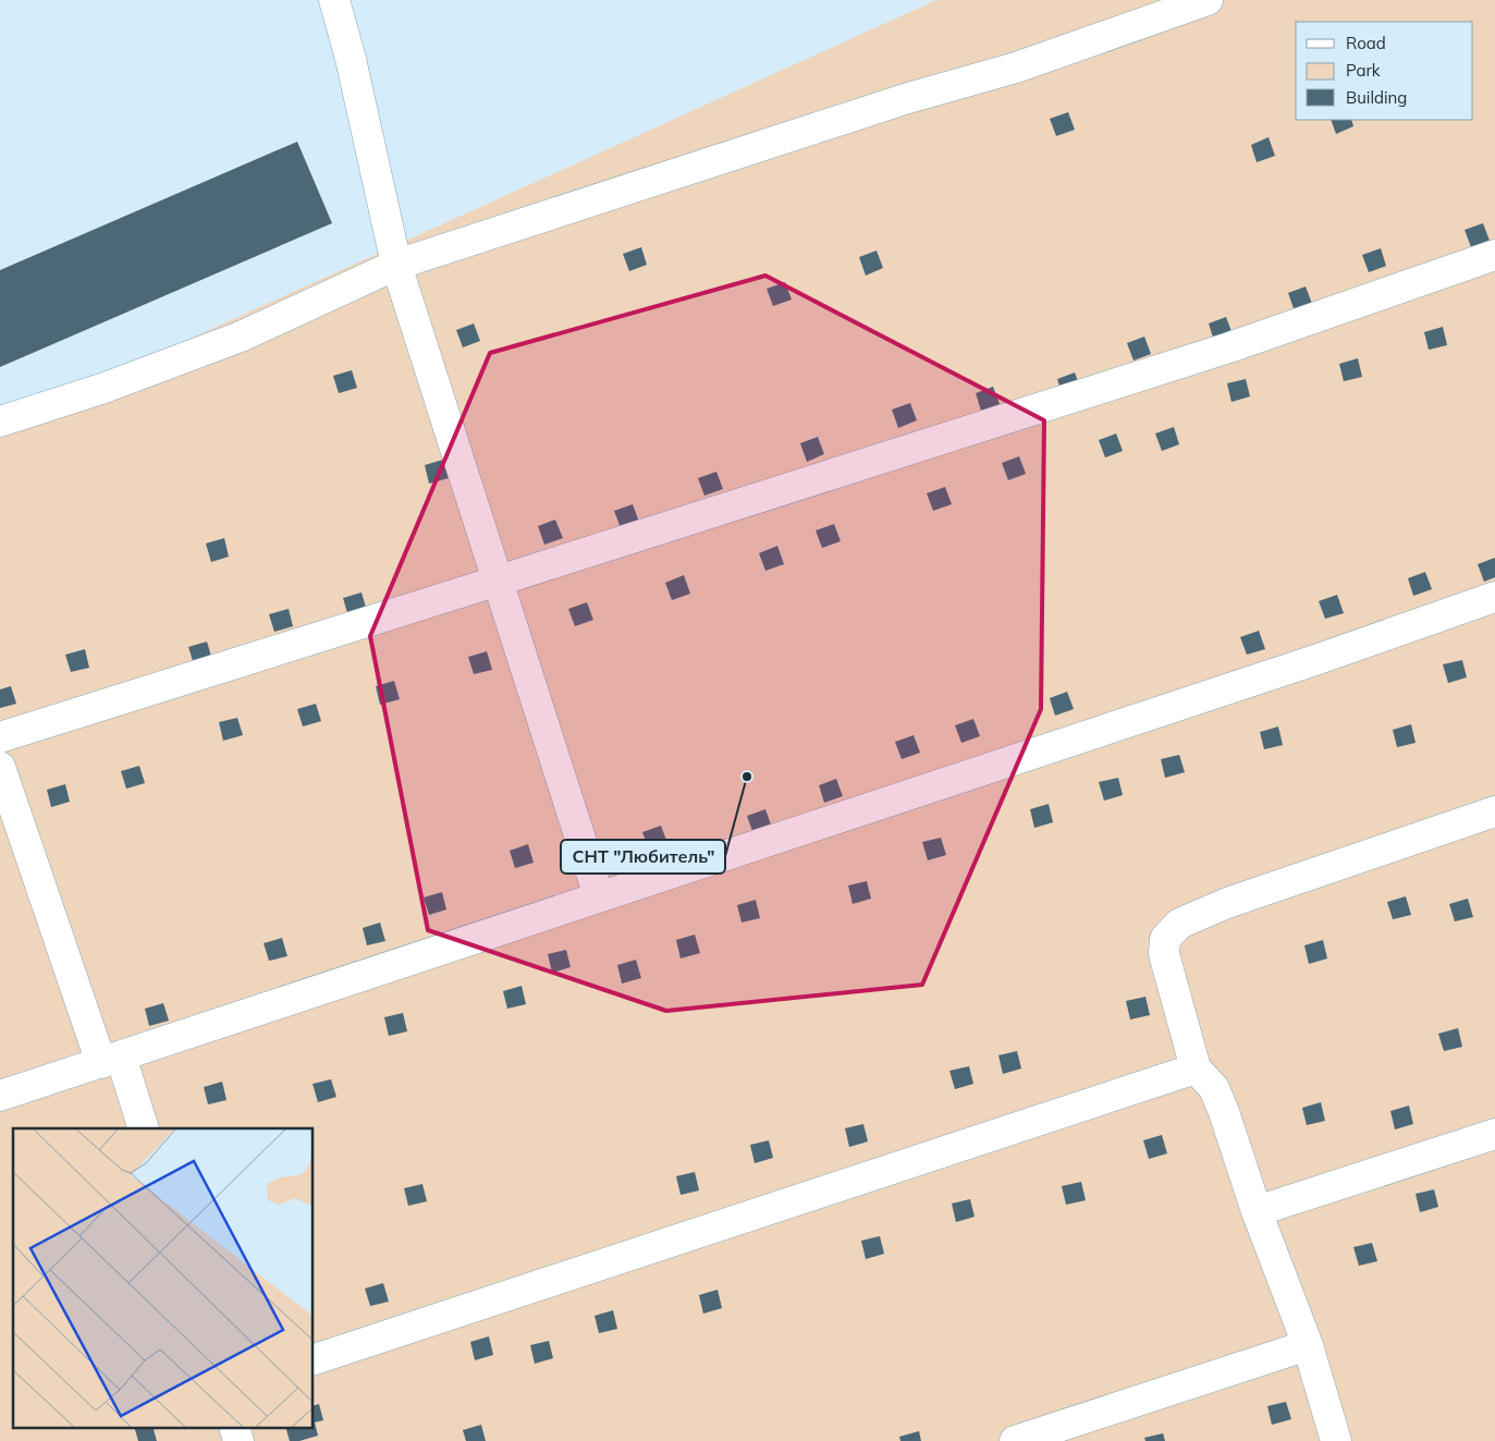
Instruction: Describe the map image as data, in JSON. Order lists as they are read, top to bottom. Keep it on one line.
{"places":["СНТ \"Любитель\""],"legend":["Road","Park","Building"]}
